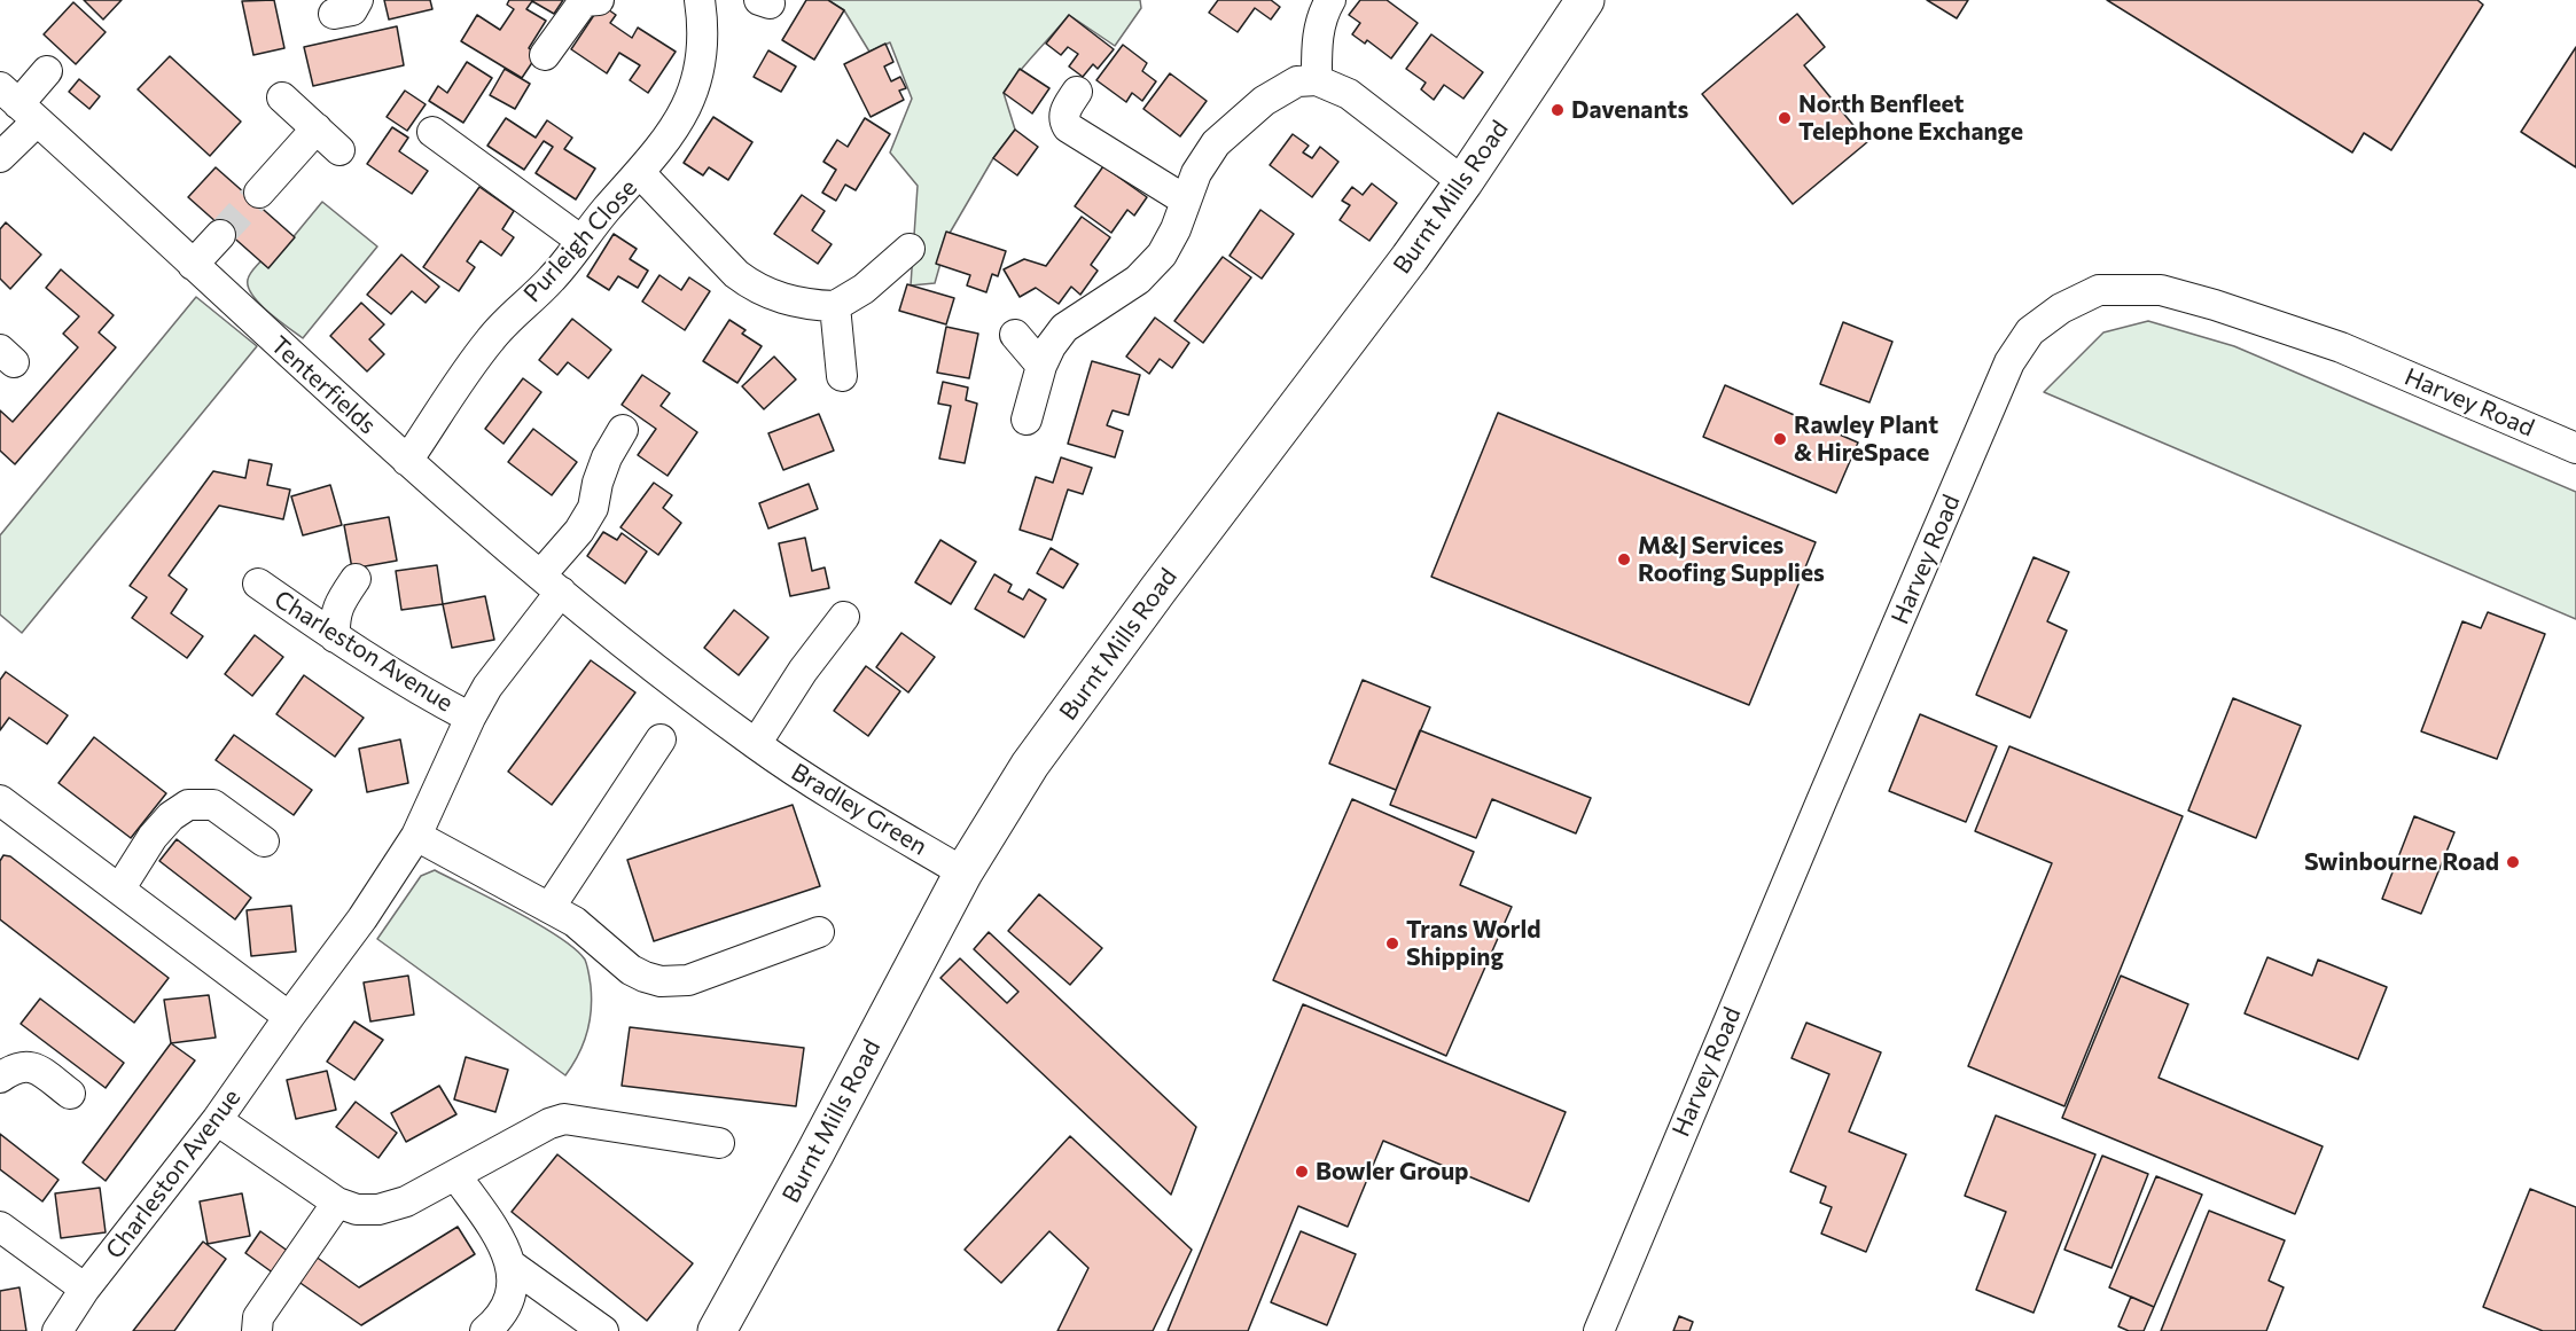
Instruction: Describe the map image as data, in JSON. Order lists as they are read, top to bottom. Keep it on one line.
{"streets":{"street":["Burnt Mills Road","Purleigh Close","Tenterfields","Harvey Road","Charleston Avenue","Bradley Green"]},"crossings":[["Burnt Mills Road","Bradley Green"],["Purleigh Close","Tenterfields"],["Tenterfields","Charleston Avenue"],["Tenterfields","Bradley Green"]],"places":["Davenants","North Benfleet Telephone Exchange","Rawley Plant & HireSpace","M&J Services Roofing Supplies","Swinbourne Road","Trans World Shipping","Bowler Group"]}
